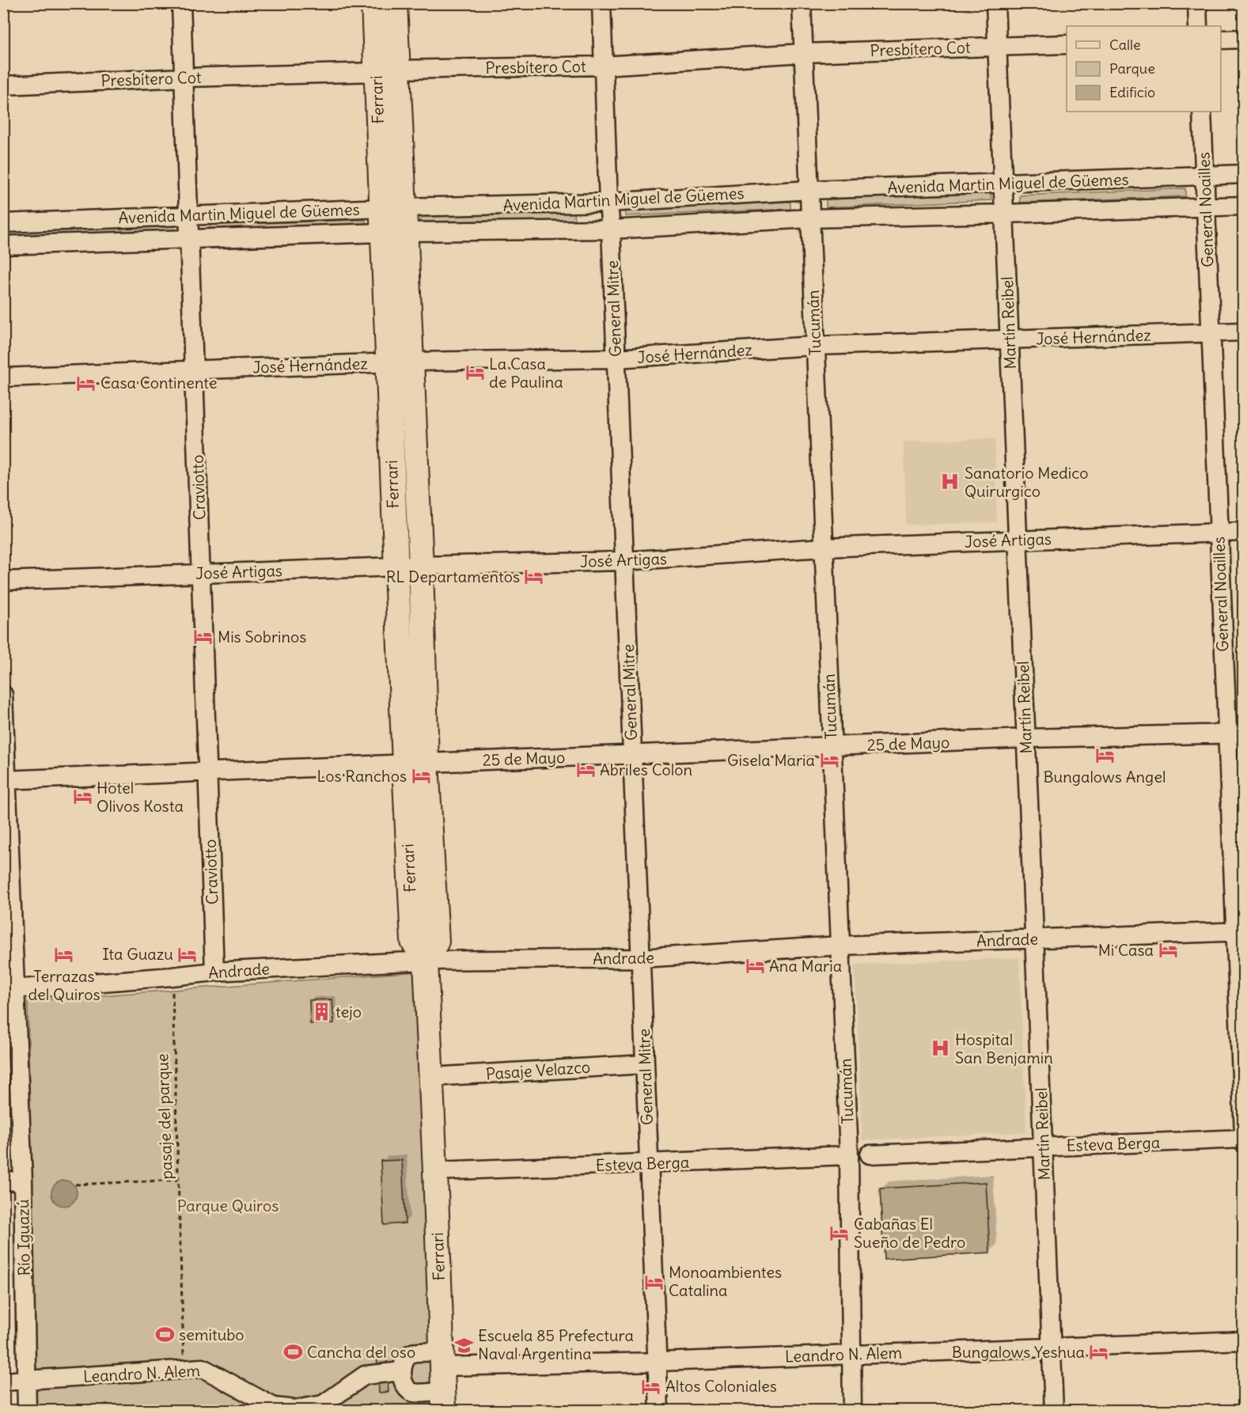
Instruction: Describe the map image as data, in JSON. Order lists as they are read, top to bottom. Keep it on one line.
{"streets":{"main road":["Ferrari"],"street":["Presbítero Cot","Avenida Martin Miguel de Güemes","General Noailles","General Mitre","Tucumán","Martín Reibel","José Hernández","Craviotto","José Artigas","25 de Mayo","Andrade","Pasaje Velazco","Esteva Berga","Río Iguazú","Leandro N. Alem"],"path":["pasaje del parque"]},"crossings":[["Presbítero Cot","Ferrari"],["Presbítero Cot","General Mitre"],["Presbítero Cot","Tucumán"],["Presbítero Cot","Martín Reibel"],["Presbítero Cot","Craviotto"],["Ferrari","Avenida Martin Miguel de Güemes"],["Ferrari","José Hernández"],["Ferrari","José Artigas"],["Ferrari","25 de Mayo"],["Ferrari","Andrade"],["Ferrari","Pasaje Velazco"],["Ferrari","Esteva Berga"],["Ferrari","Leandro N. Alem"],["Avenida Martin Miguel de Güemes","General Noailles"],["Avenida Martin Miguel de Güemes","General Mitre"],["Avenida Martin Miguel de Güemes","Tucumán"],["Avenida Martin Miguel de Güemes","Martín Reibel"],["Avenida Martin Miguel de Güemes","Craviotto"],["General Noailles","José Hernández"],["General Noailles","José Artigas"],["General Noailles","25 de Mayo"],["General Noailles","Andrade"],["General Noailles","Esteva Berga"],["General Mitre","José Hernández"],["General Mitre","José Artigas"],["General Mitre","25 de Mayo"],["General Mitre","Andrade"],["General Mitre","Pasaje Velazco"],["General Mitre","Esteva Berga"],["General Mitre","Leandro N. Alem"],["Tucumán","José Hernández"],["Tucumán","José Artigas"],["Tucumán","25 de Mayo"],["Tucumán","Andrade"],["Tucumán","Esteva Berga"],["Tucumán","Leandro N. Alem"],["Martín Reibel","José Hernández"],["Martín Reibel","José Artigas"],["Martín Reibel","25 de Mayo"],["Martín Reibel","Andrade"],["Martín Reibel","Esteva Berga"],["Martín Reibel","Leandro N. Alem"],["José Hernández","Craviotto"],["Craviotto","José Artigas"],["Craviotto","25 de Mayo"],["Craviotto","Andrade"],["25 de Mayo","Río Iguazú"],["Andrade","pasaje del parque"],["Andrade","Río Iguazú"],["pasaje del parque","Leandro N. Alem"],["Río Iguazú","Leandro N. Alem"]],"parks":["Parque Quiros"],"places":{"hotel":["La Casa de Paulina","Casa Continente","RL Departamentos","Mis Sobrinos","Bungalows Angel","Gisela Maria","Abriles Colon","Los Ranchos","Hotel Olivos Kosta","Mi Casa","Terrazas del Quiros","Ita Guazu","Ana Maria","Cabañas El Sueño de Pedro","Monoambientes Catalina","Bungalows Yeshua","Altos Coloniales"],"hospital":["Sanatorio Medico Quirurgico","Hospital San Benjamin"],"building":["tejo"],"sports":["semitubo","Cancha del oso"],"school or university":["Escuela 85 Prefectura Naval Argentina"]},"legend":["Calle","Parque","Edificio"]}
